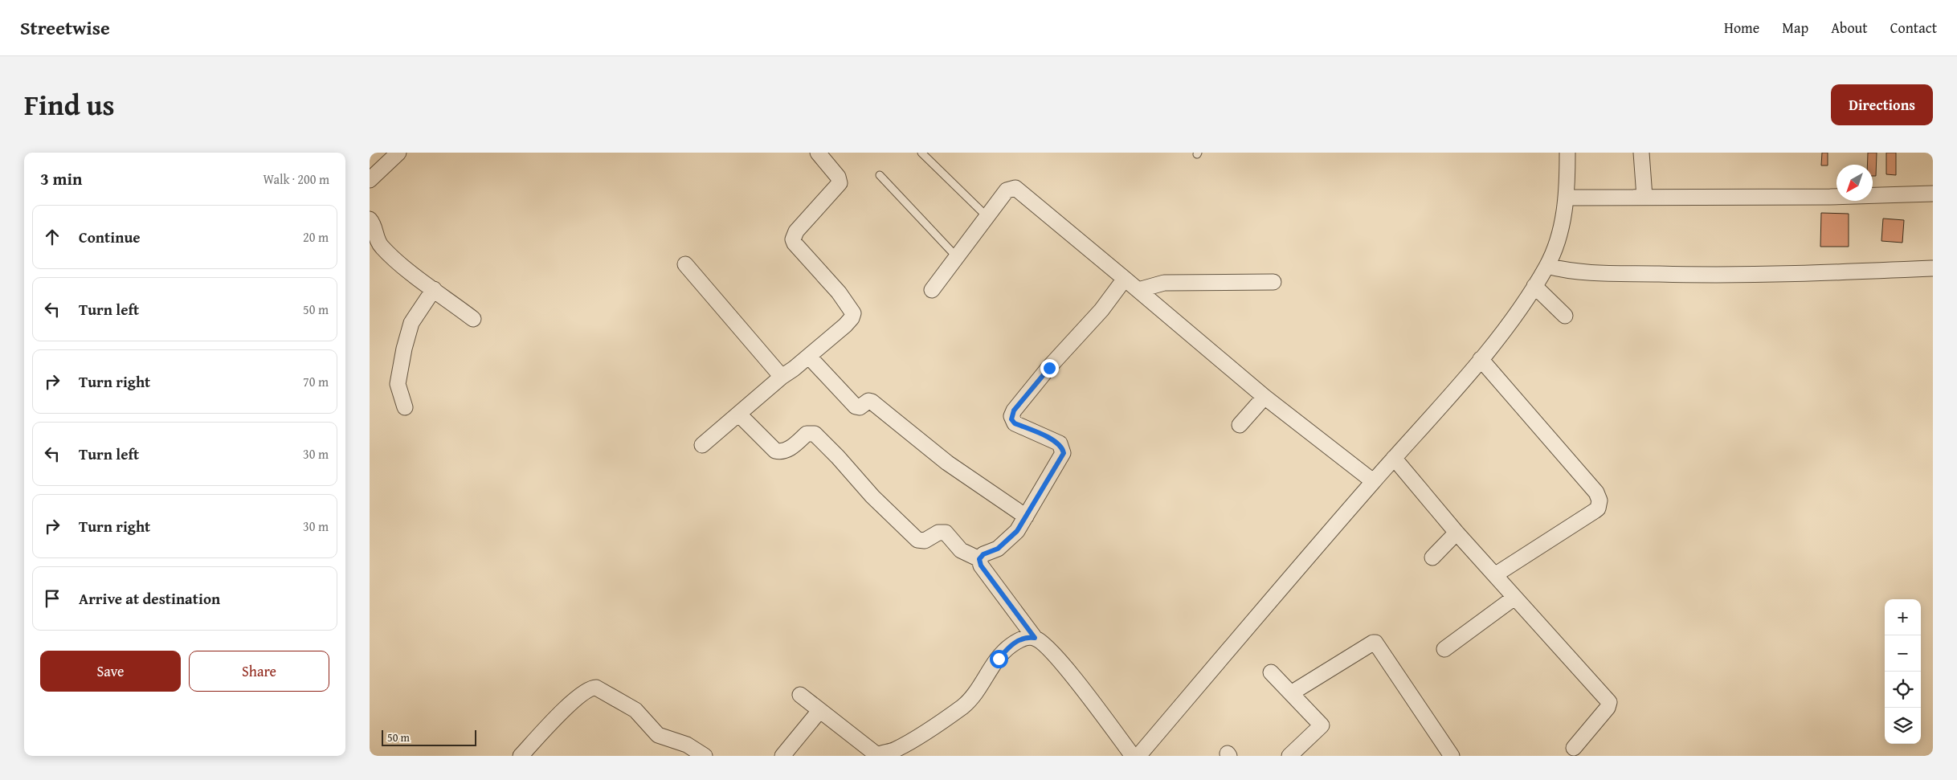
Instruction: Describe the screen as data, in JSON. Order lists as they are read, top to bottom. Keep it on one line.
{"scale_bar":"50 m","north":"bottom left","page":{"header":"Streetwise","nav":["Home","Map","About","Contact"],"title":"Find us","buttons":["Directions",["Save","Share"]],"heading":["3 min","Walk · 200 m"],"list":[["Continue","20 m"],["Turn left","50 m"],["Turn right","70 m"],["Turn left","30 m"],["Turn right","30 m"],"Arrive at destination"],"map_buttons":["+","−"],"scale":"50 m"}}
